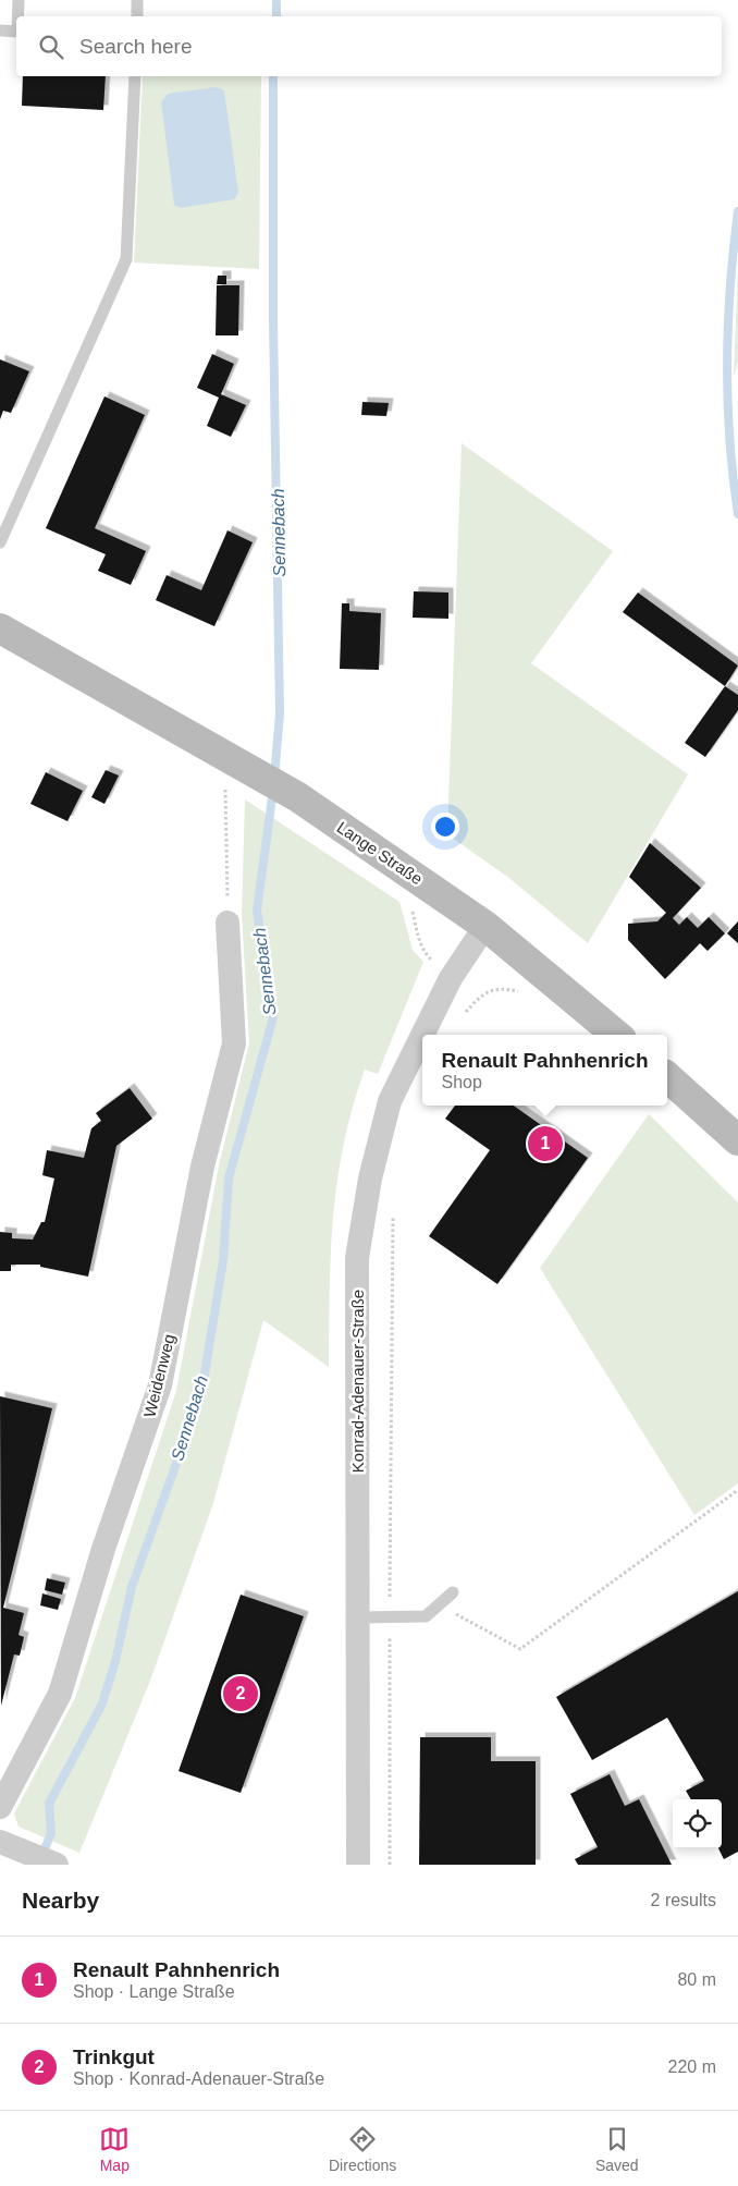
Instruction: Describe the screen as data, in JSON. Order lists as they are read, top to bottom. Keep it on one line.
{"streets":{"main road":["Lange Straße"],"street":["Weidenweg","Konrad-Adenauer-Straße"]},"crossings":[["Lange Straße","Konrad-Adenauer-Straße"]],"water":["Sennebach"],"page":{"search":"Search here","popup":["Renault Pahnhenrich","Shop"],"pins":["1","2"],"heading":["Nearby","2 results"],"list":[{"mark":"1","name":"Renault Pahnhenrich","note":"Shop · Lange Straße","value":"80 m"},{"mark":"2","name":"Trinkgut","note":"Shop · Konrad-Adenauer-Straße","value":"220 m"}],"nav":["Map","Directions","Saved"]}}
